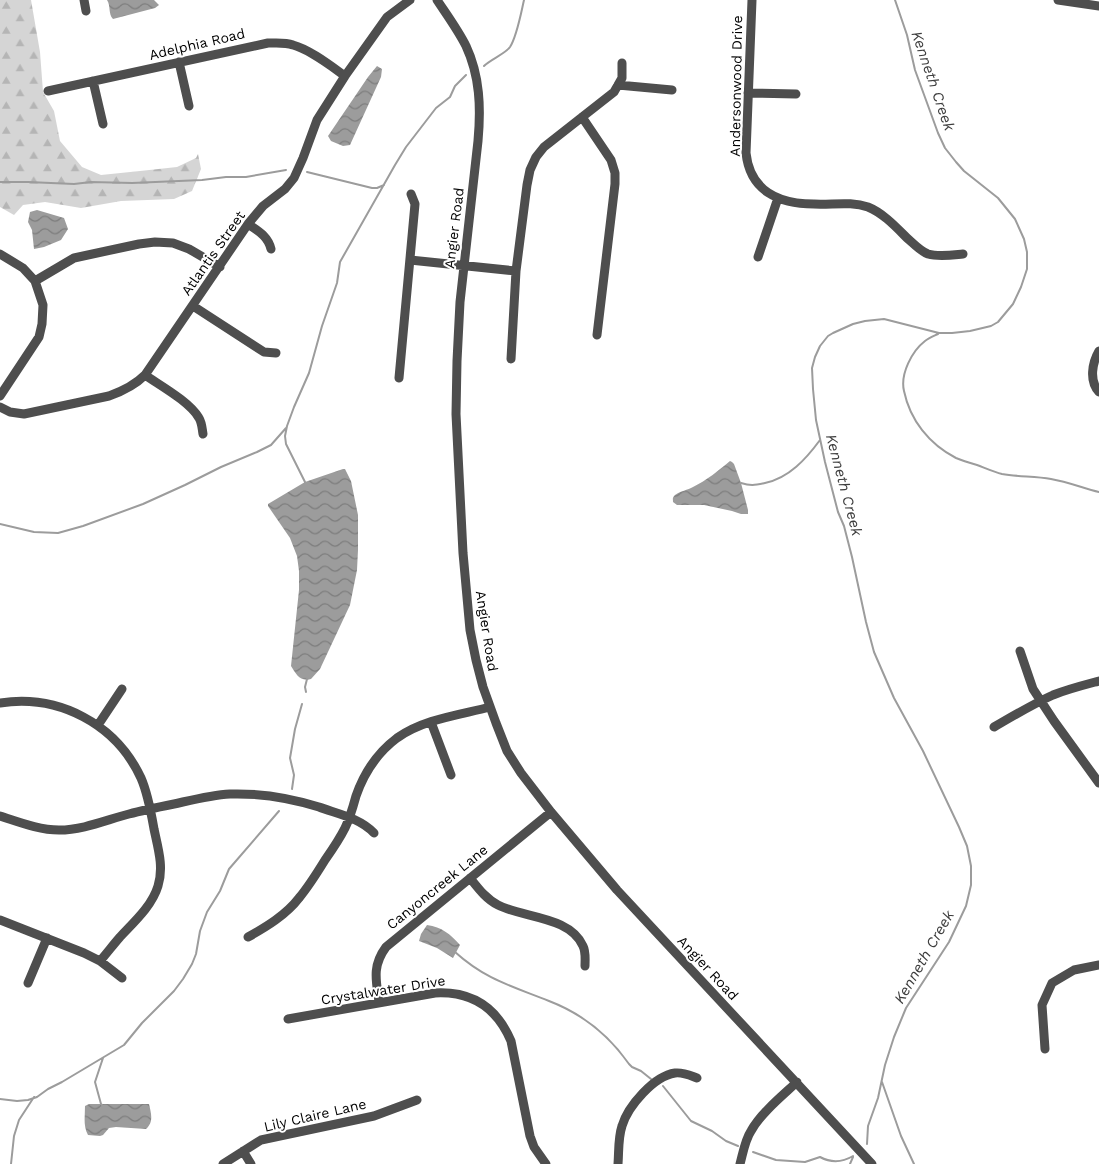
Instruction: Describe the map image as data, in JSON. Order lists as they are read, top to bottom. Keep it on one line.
{"streets":{"street":["Adelphia Road","Andersonwood Drive","Angier Road","Atlantis Street","Canyoncreek Lane","Crystalwater Drive","Lily Claire Lane"]},"crossings":[["Adelphia Road","Atlantis Street"],["Angier Road","Canyoncreek Lane"],["Canyoncreek Lane","Crystalwater Drive"]],"water":["Kenneth Creek"]}
